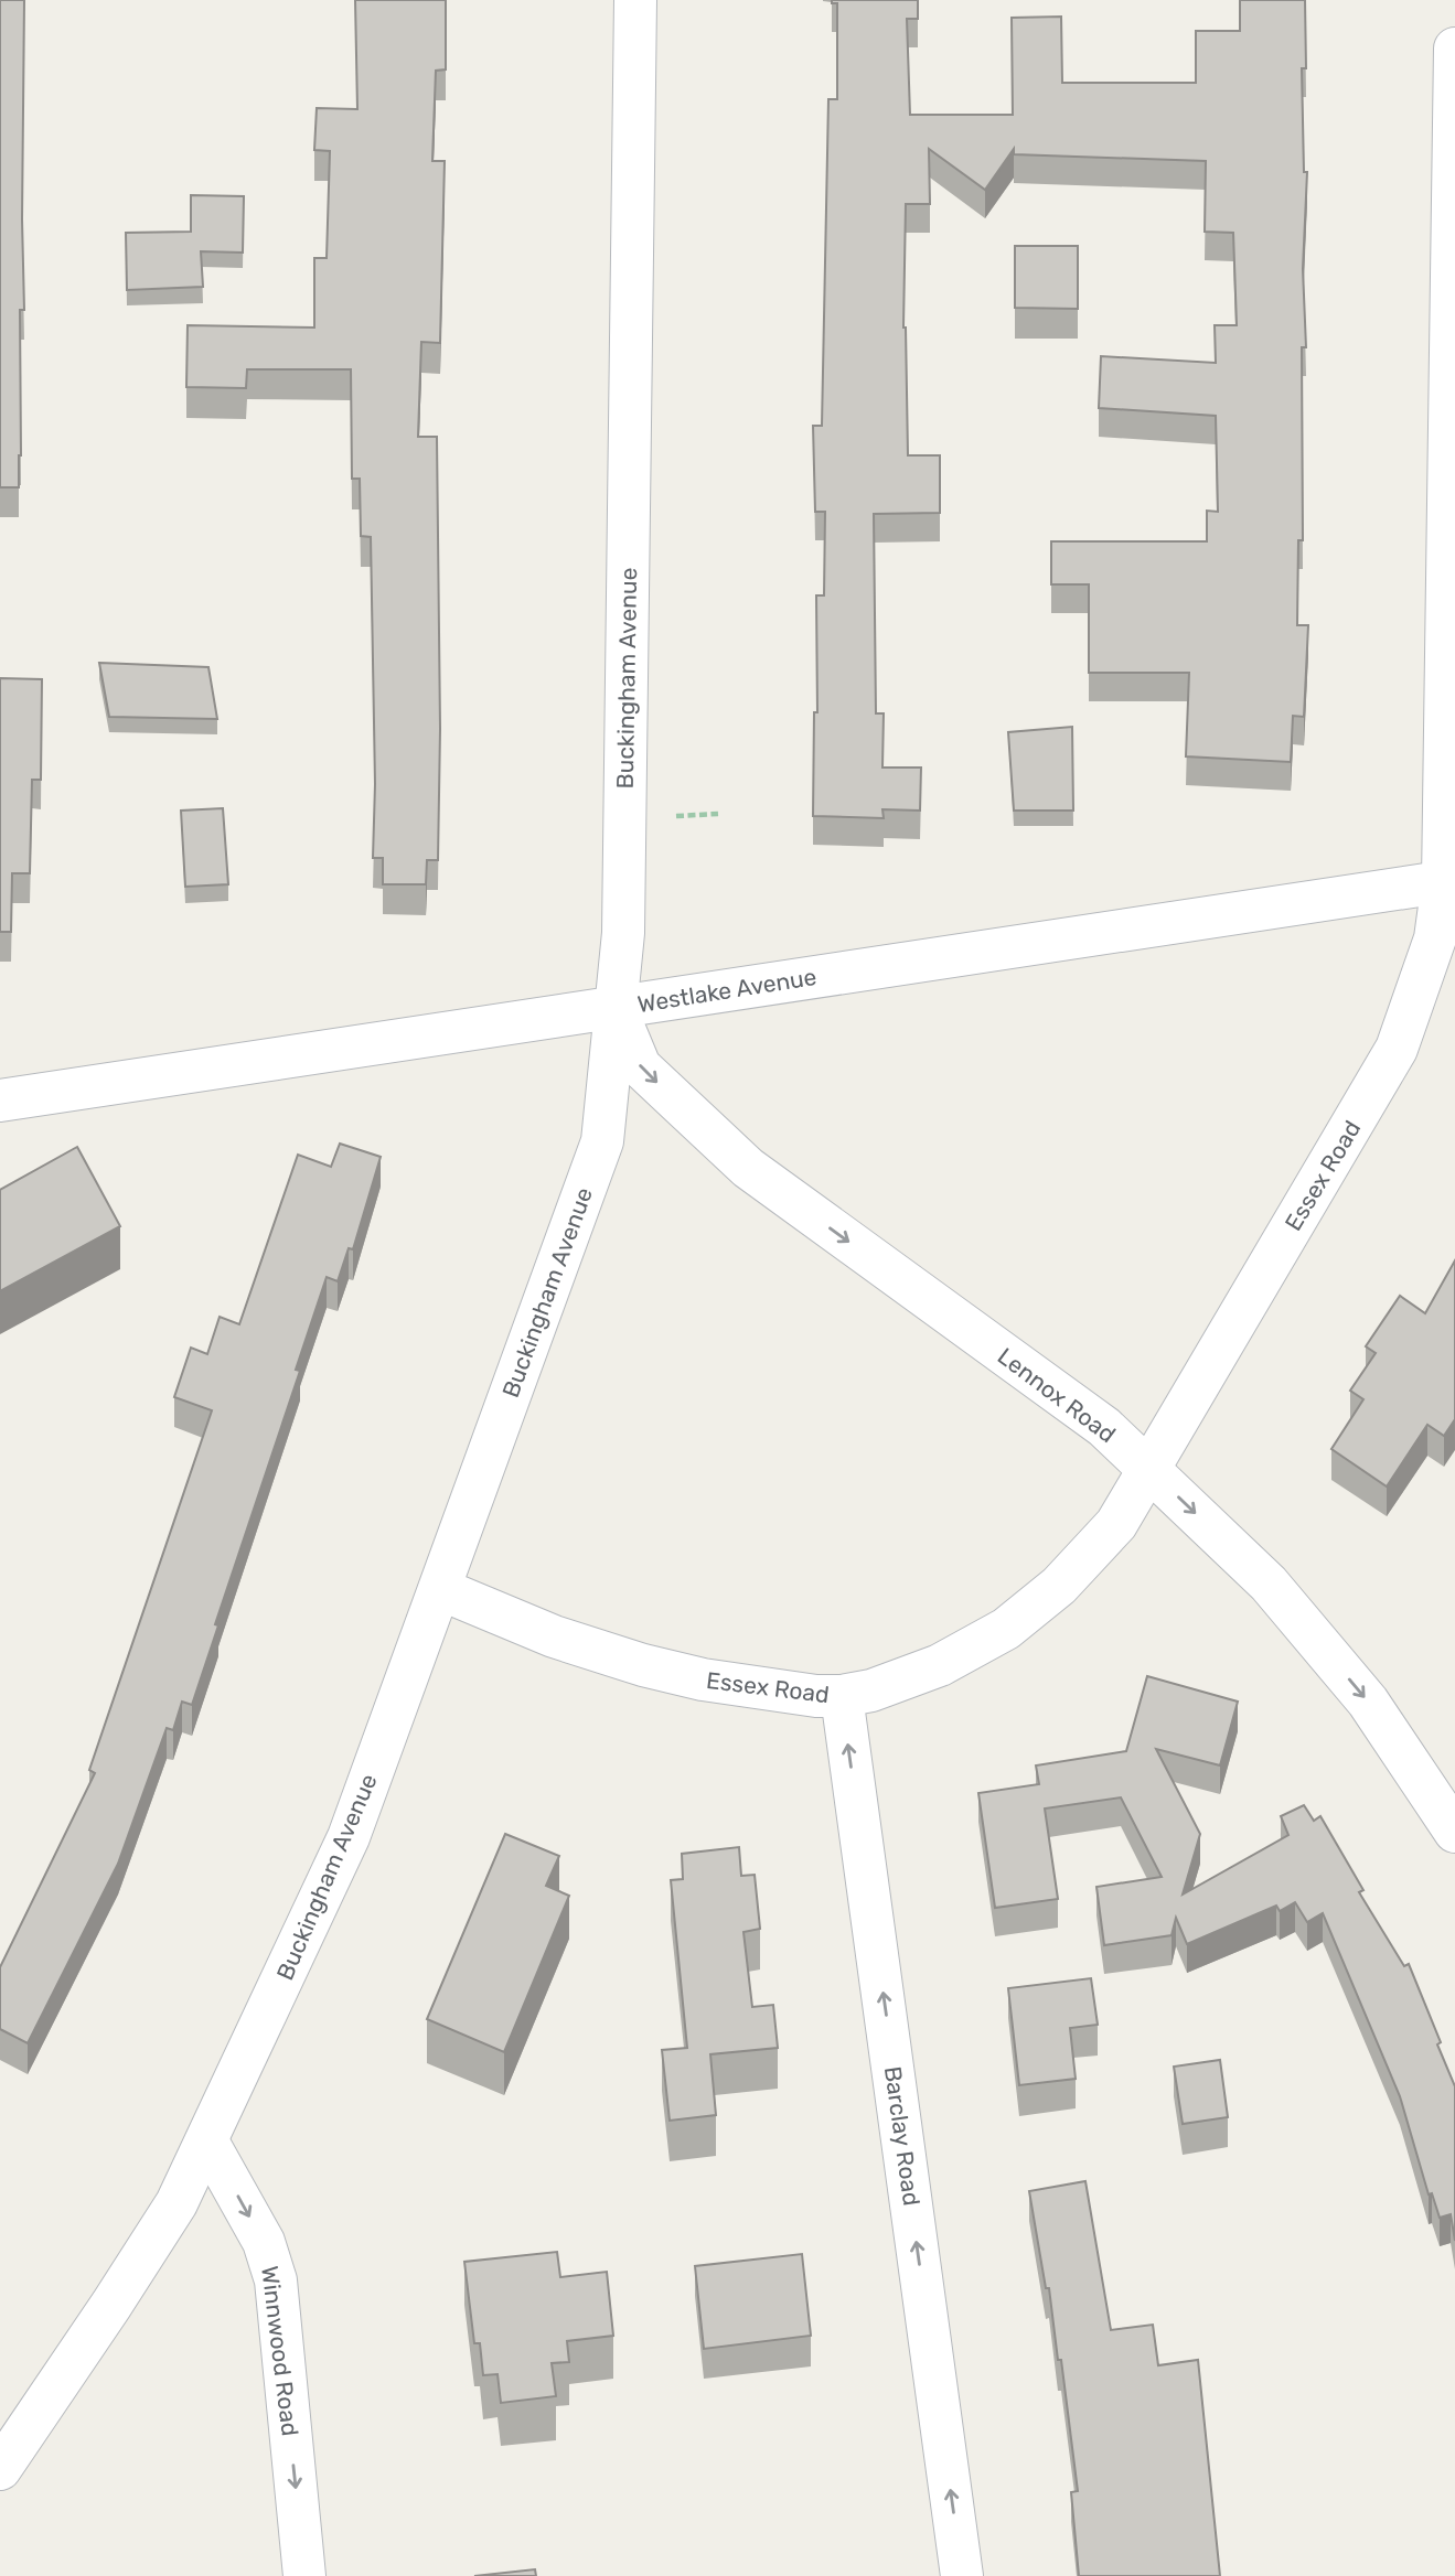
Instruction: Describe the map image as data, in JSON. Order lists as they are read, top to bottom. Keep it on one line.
{"streets":{"street":["Buckingham Avenue","Westlake Avenue","Essex Road","Lennox Road","Barclay Road","Winnwood Road"]},"crossings":[["Buckingham Avenue","Westlake Avenue"],["Buckingham Avenue","Essex Road"],["Buckingham Avenue","Lennox Road"],["Buckingham Avenue","Winnwood Road"],["Westlake Avenue","Essex Road"],["Westlake Avenue","Lennox Road"],["Essex Road","Lennox Road"],["Essex Road","Barclay Road"]],"one_way":["Lennox Road","Barclay Road","Winnwood Road"]}
